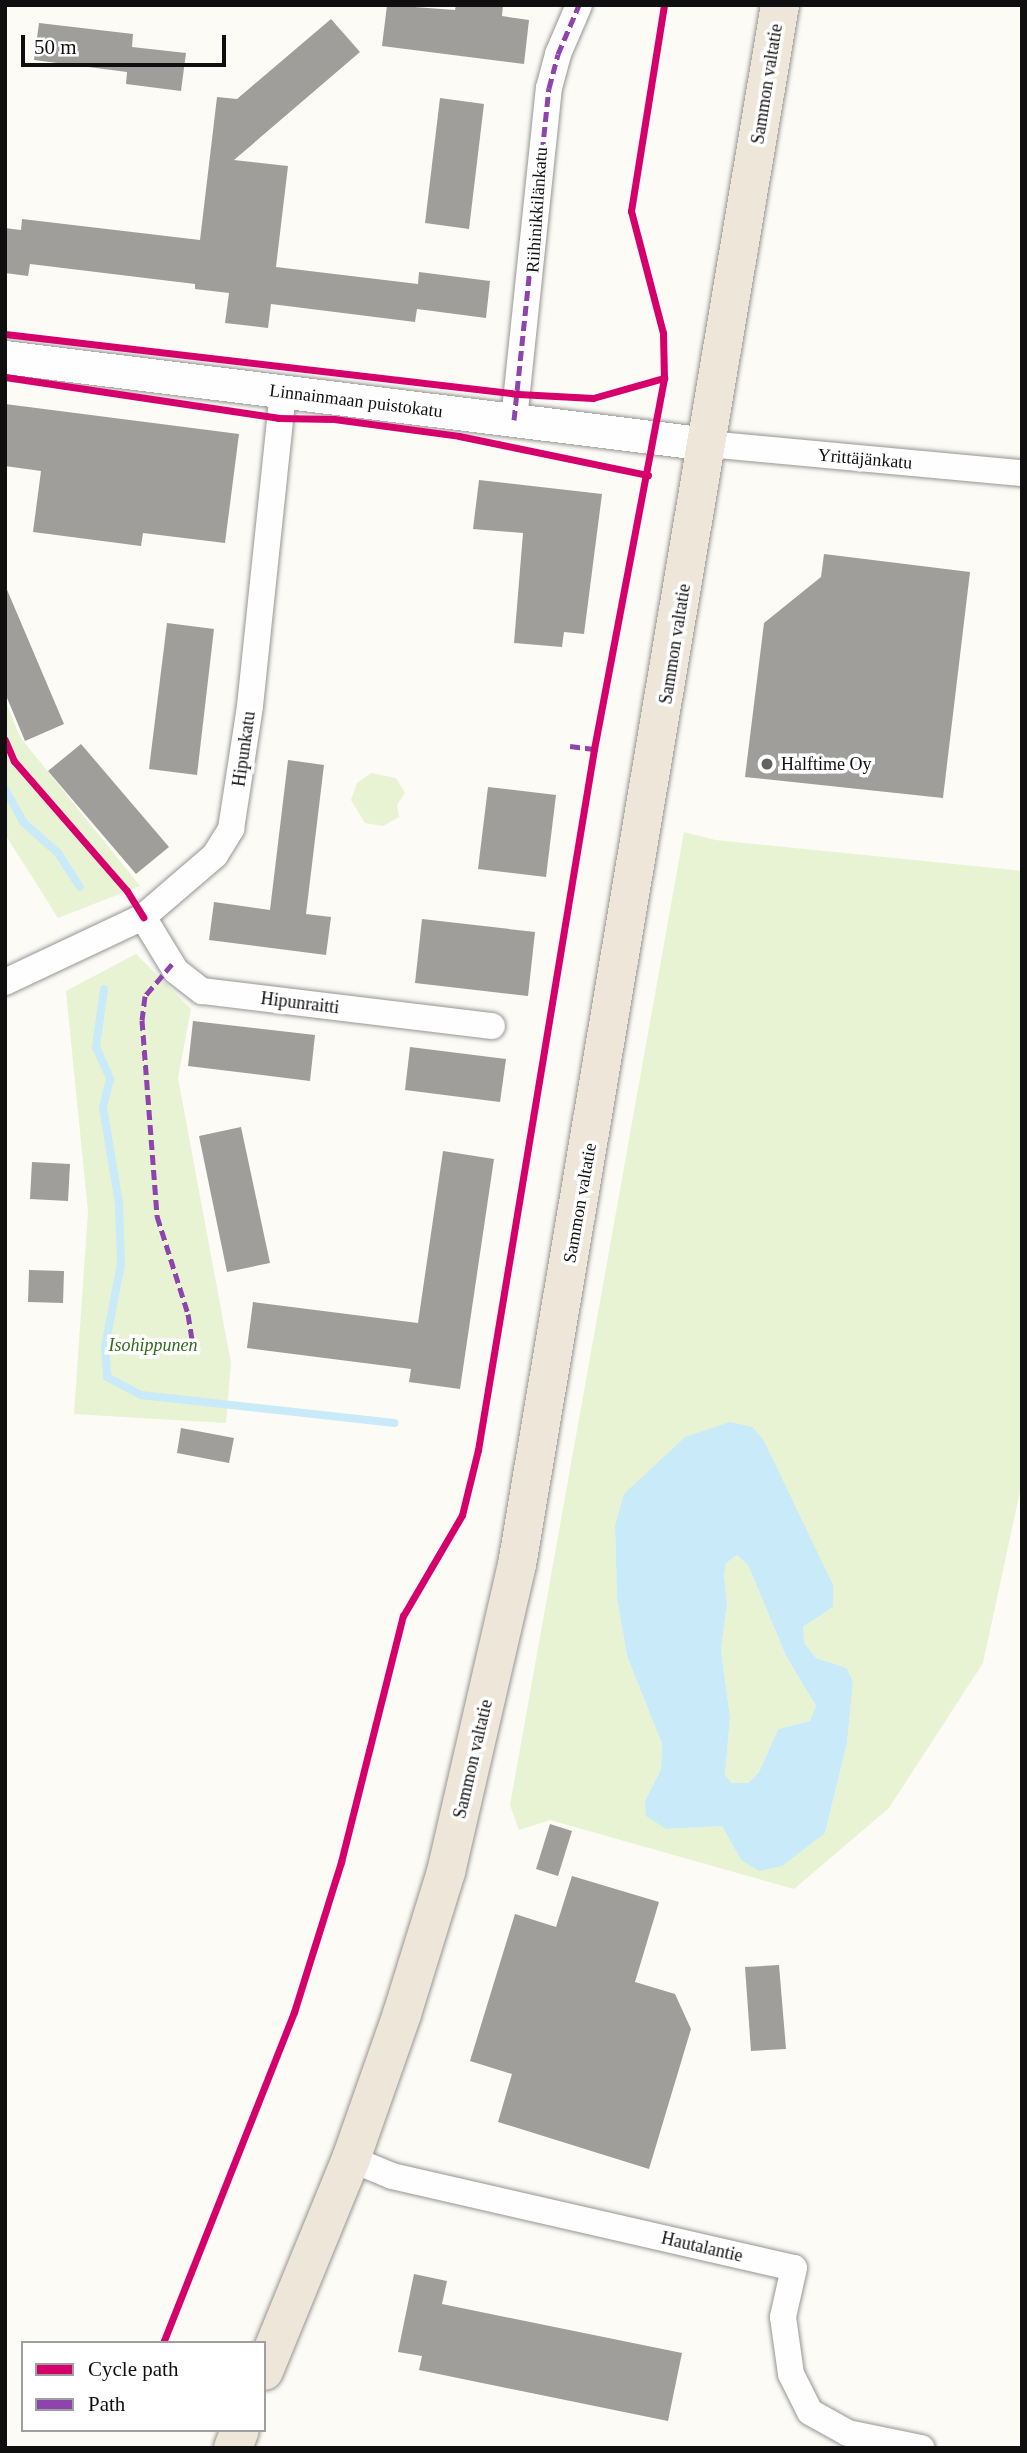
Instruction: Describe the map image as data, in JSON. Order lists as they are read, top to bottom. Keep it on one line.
{"streets":{"main road":["Sammon valtatie"],"street":["Riihinikkilänkatu","Linnainmaan puistokatu","Yrittäjänkatu","Hipunkatu","Hipunraitti","Hautalantie"]},"crossings":[["Sammon valtatie","Linnainmaan puistokatu"],["Sammon valtatie","Yrittäjänkatu"],["Sammon valtatie","Hautalantie"],["Riihinikkilänkatu","Linnainmaan puistokatu"],["Linnainmaan puistokatu","Yrittäjänkatu"],["Linnainmaan puistokatu","Hipunkatu"],["Hipunkatu","Hipunraitti"]],"parks":["Isohippunen"],"places":["Halftime Oy"],"legend":["Cycle path","Path"],"scale_bar":"50 m"}
